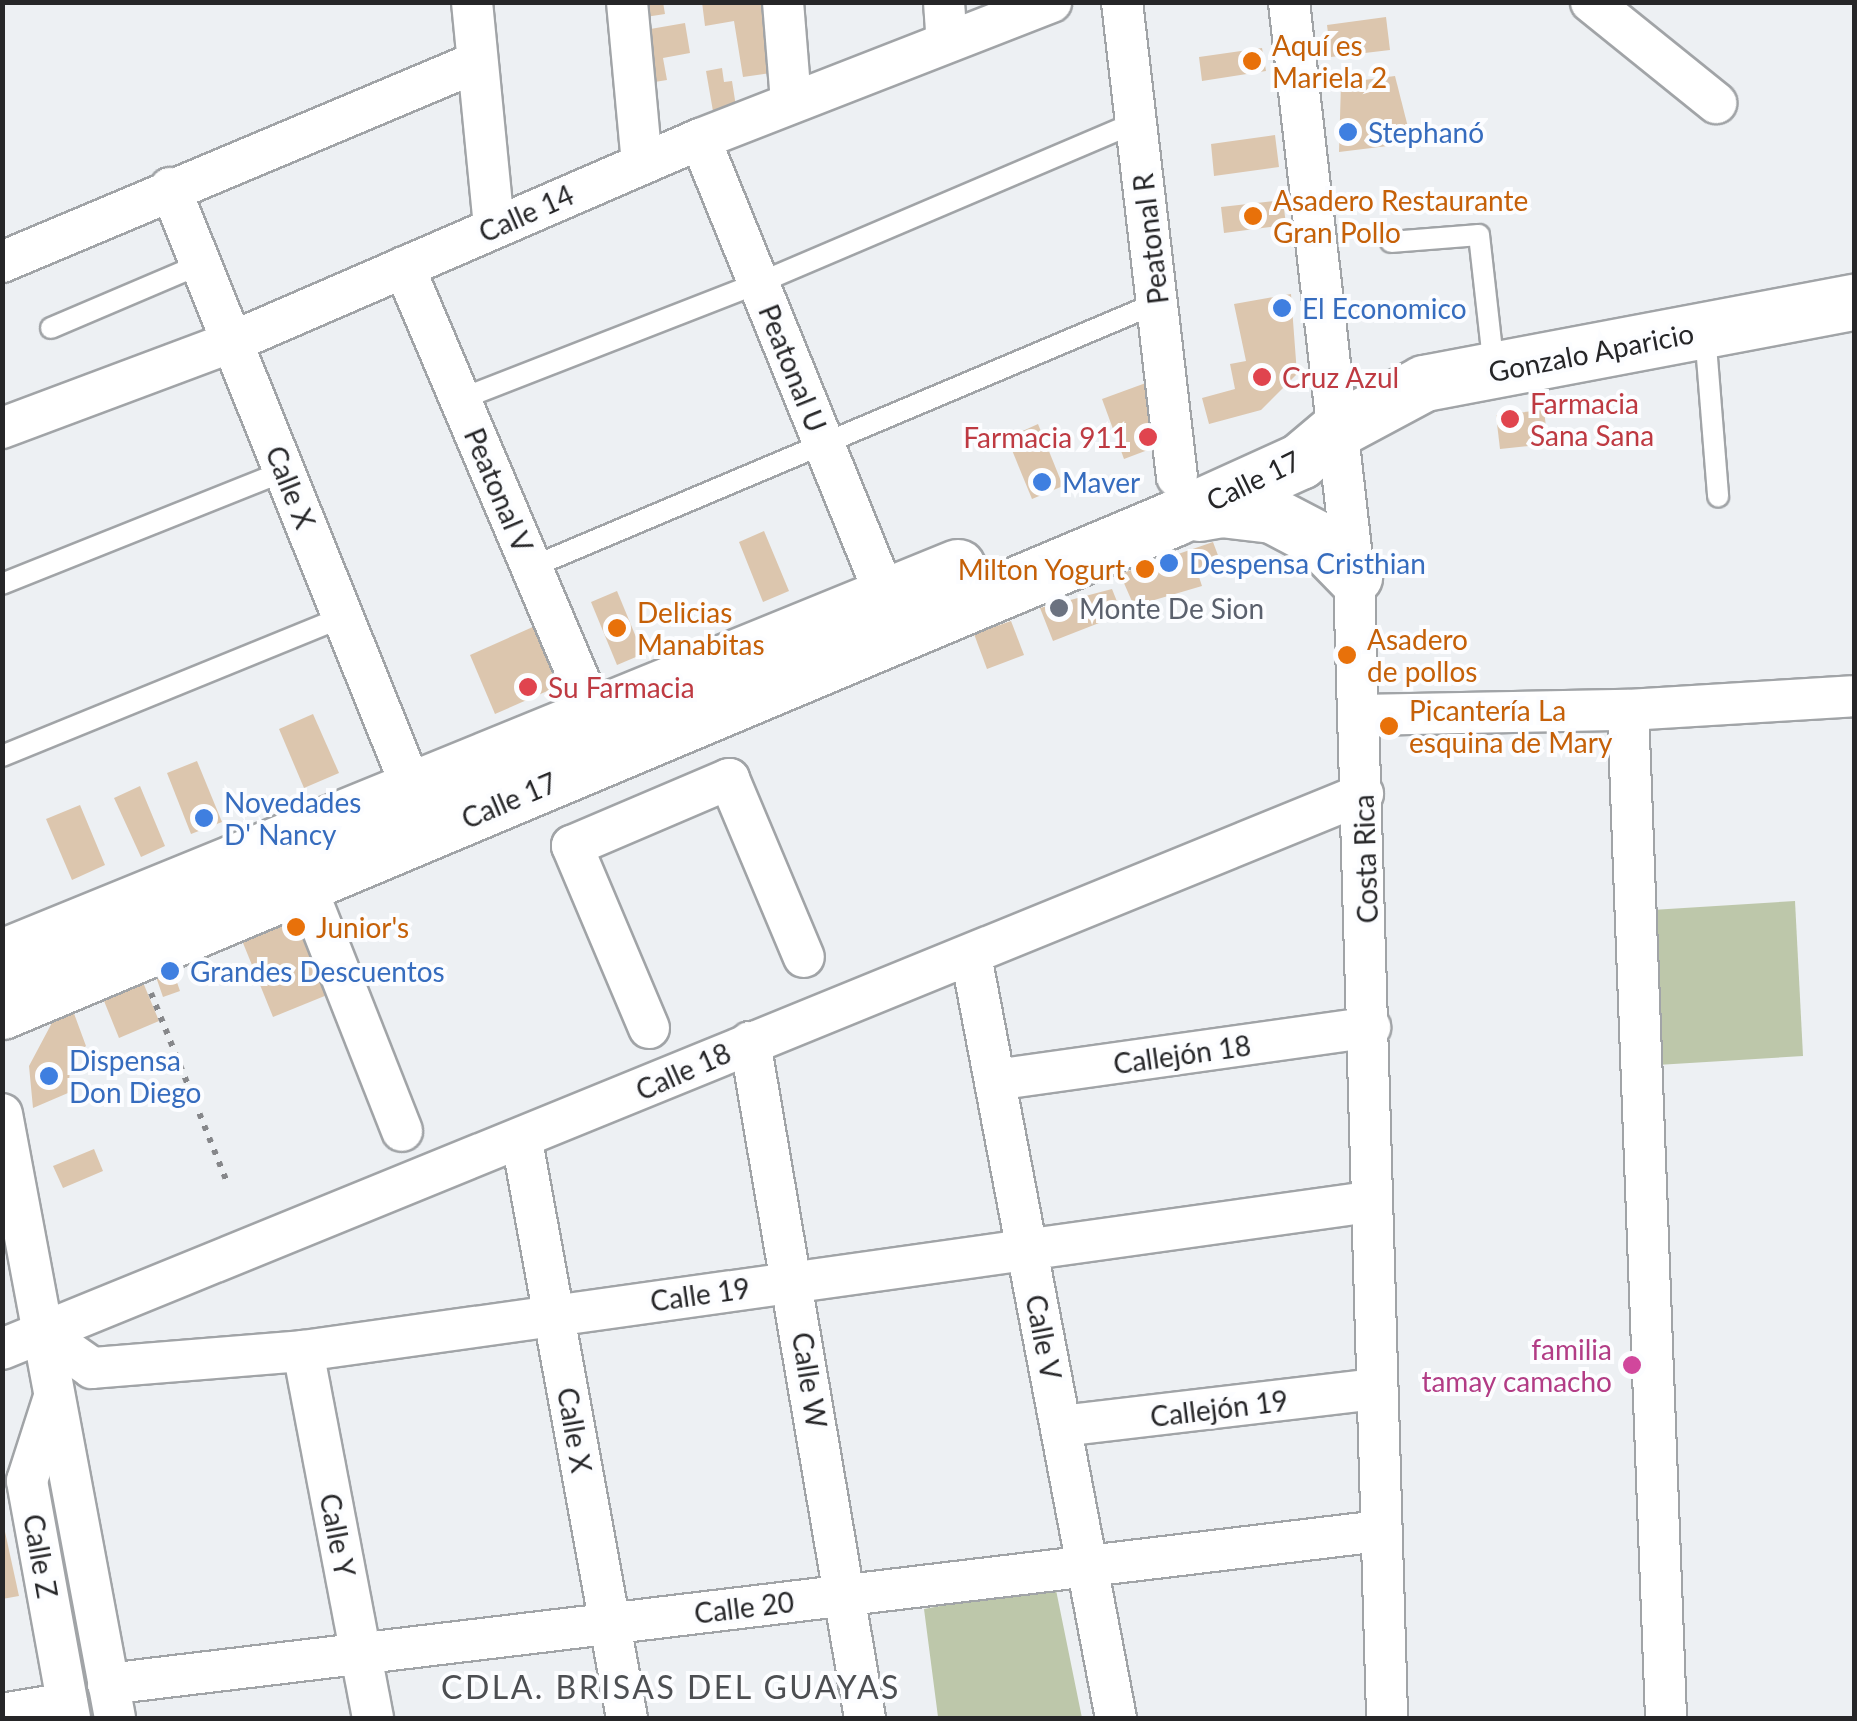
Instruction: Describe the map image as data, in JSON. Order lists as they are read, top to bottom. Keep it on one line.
{"streets":{"street":["Calle 14","Peatonal R","Gonzalo Aparicio","Peatonal U","Calle 17","Calle X","Peatonal V","Costa Rica","Callejón 18","Calle 18","Calle 19","Calle V","Calle W","Callejón 19","Calle Y","Calle Z","Calle 20"]},"crossings":[["Calle 14","Peatonal U"],["Calle 14","Calle X"],["Calle 14","Peatonal V"],["Peatonal R","Calle 17"],["Gonzalo Aparicio","Calle 17"],["Gonzalo Aparicio","Costa Rica"],["Peatonal U","Calle 17"],["Calle 17","Calle X"],["Calle 17","Peatonal V"],["Calle 17","Costa Rica"],["Calle X","Calle 18"],["Calle X","Calle 19"],["Calle X","Calle 20"],["Costa Rica","Callejón 18"],["Costa Rica","Calle 18"],["Costa Rica","Calle 19"],["Costa Rica","Callejón 19"],["Costa Rica","Calle 20"],["Callejón 18","Calle V"],["Calle 18","Calle 19"],["Calle 18","Calle V"],["Calle 18","Calle W"],["Calle 18","Calle Z"],["Calle 19","Calle V"],["Calle 19","Calle W"],["Calle 19","Calle Y"],["Calle 19","Calle Z"],["Calle V","Callejón 19"],["Calle V","Calle 20"],["Calle W","Calle 20"],["Calle Y","Calle 20"],["Calle Z","Calle 20"]],"districts":["CDLA. BRISAS DEL GUAYAS"],"places":["Aquí es Mariela 2","Stephanó","Asadero Restaurante Gran Pollo","El Economico","Cruz Azul","Farmacia Sana Sana","Farmacia 911","Maver","Despensa Cristhian","Milton Yogurt","Monte De Sion","Delicias Manabitas","Asadero de pollos","Su Farmacia","Picantería La esquina de Mary","Novedades D' Nancy","Junior's","Grandes Descuentos","Dispensa Don Diego","familia tamay camacho"]}
